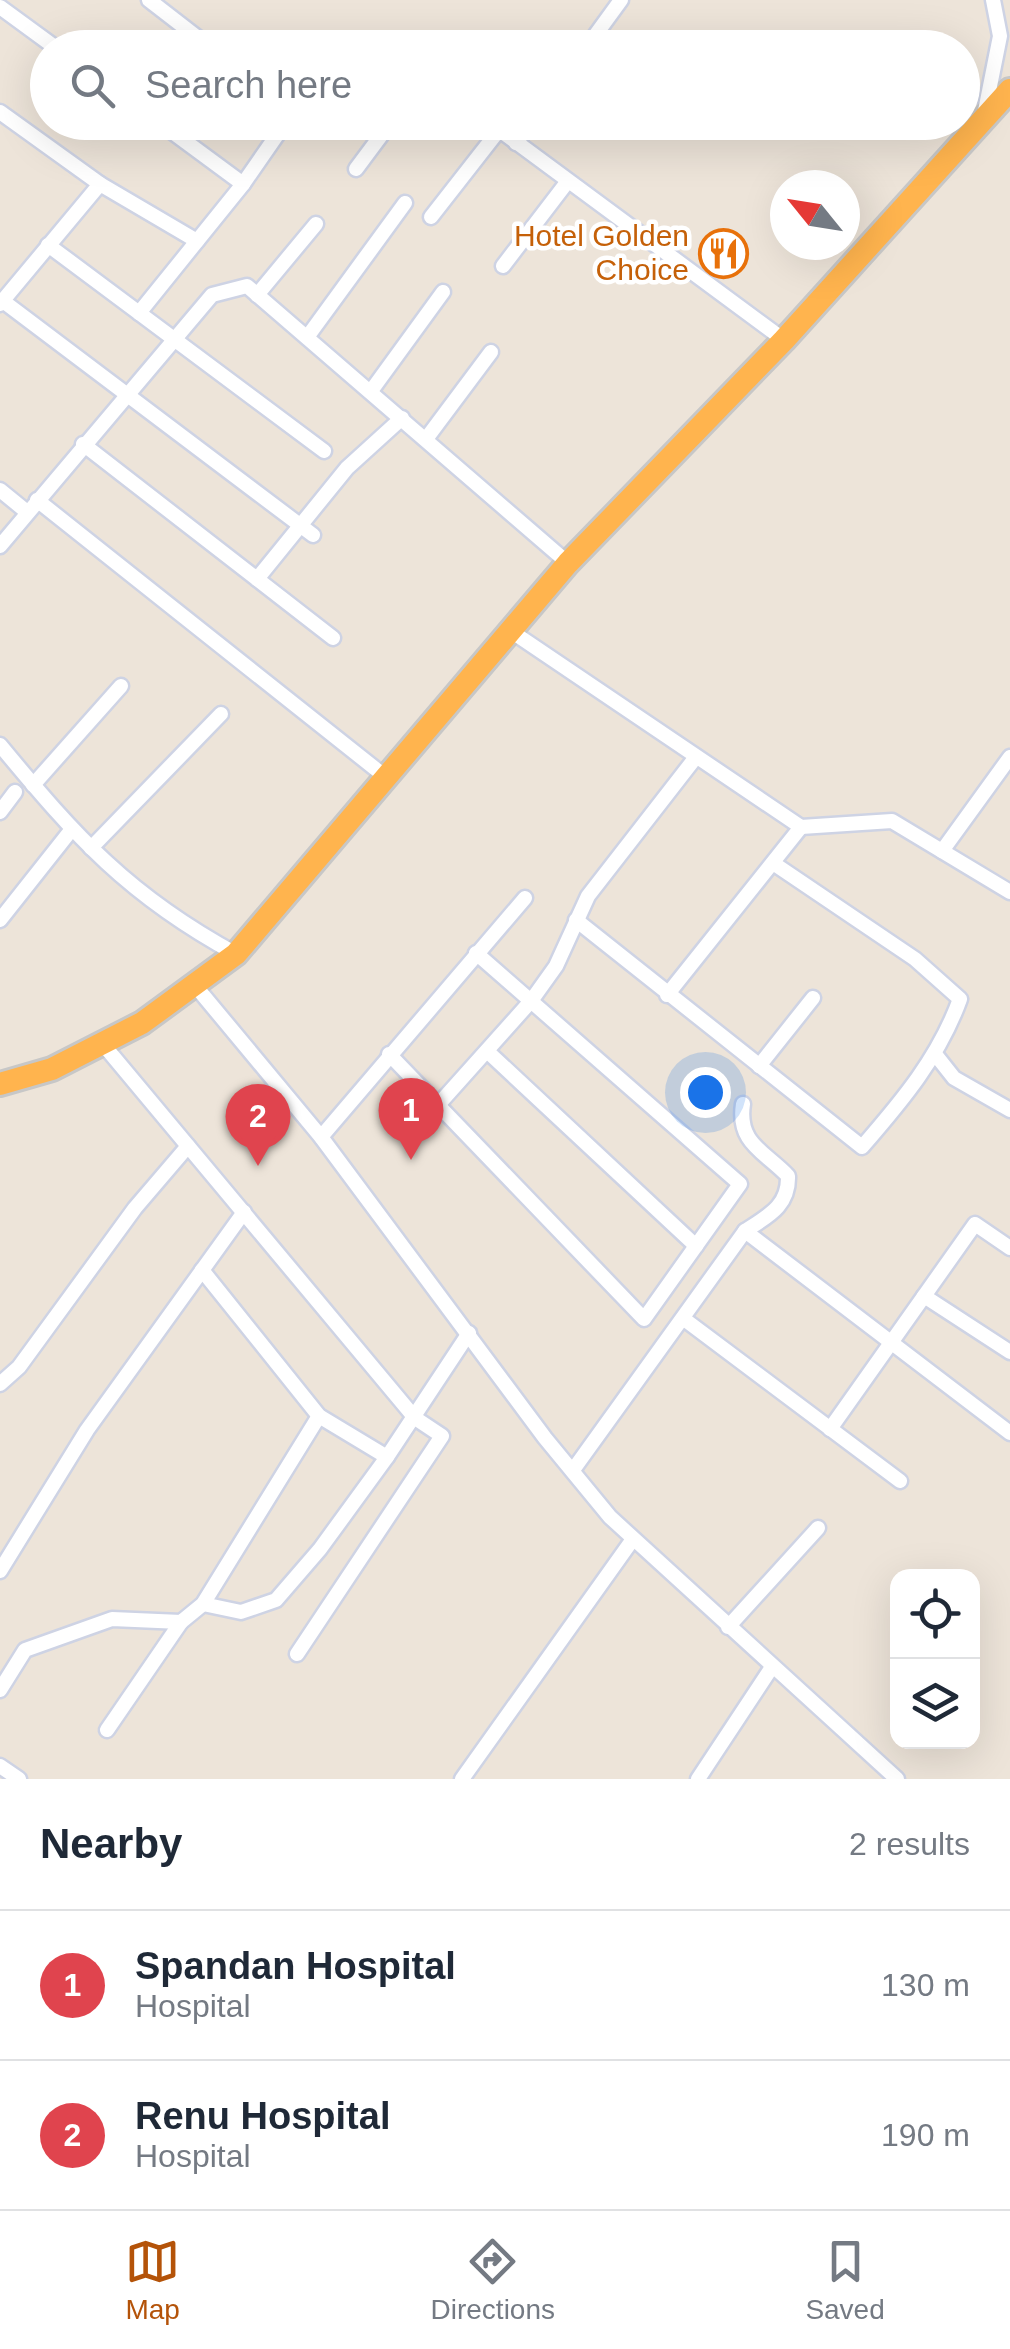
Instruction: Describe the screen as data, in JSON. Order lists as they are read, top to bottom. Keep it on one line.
{"places":{"restaurant":["Hotel Golden Choice"]},"north":"top left","page":{"search":"Search here","pins":["1","2"],"heading":["Nearby","2 results"],"list":[{"mark":"1","name":"Spandan Hospital","note":"Hospital","value":"130 m"},{"mark":"2","name":"Renu Hospital","note":"Hospital","value":"190 m"}],"nav":["Map","Directions","Saved"]}}
